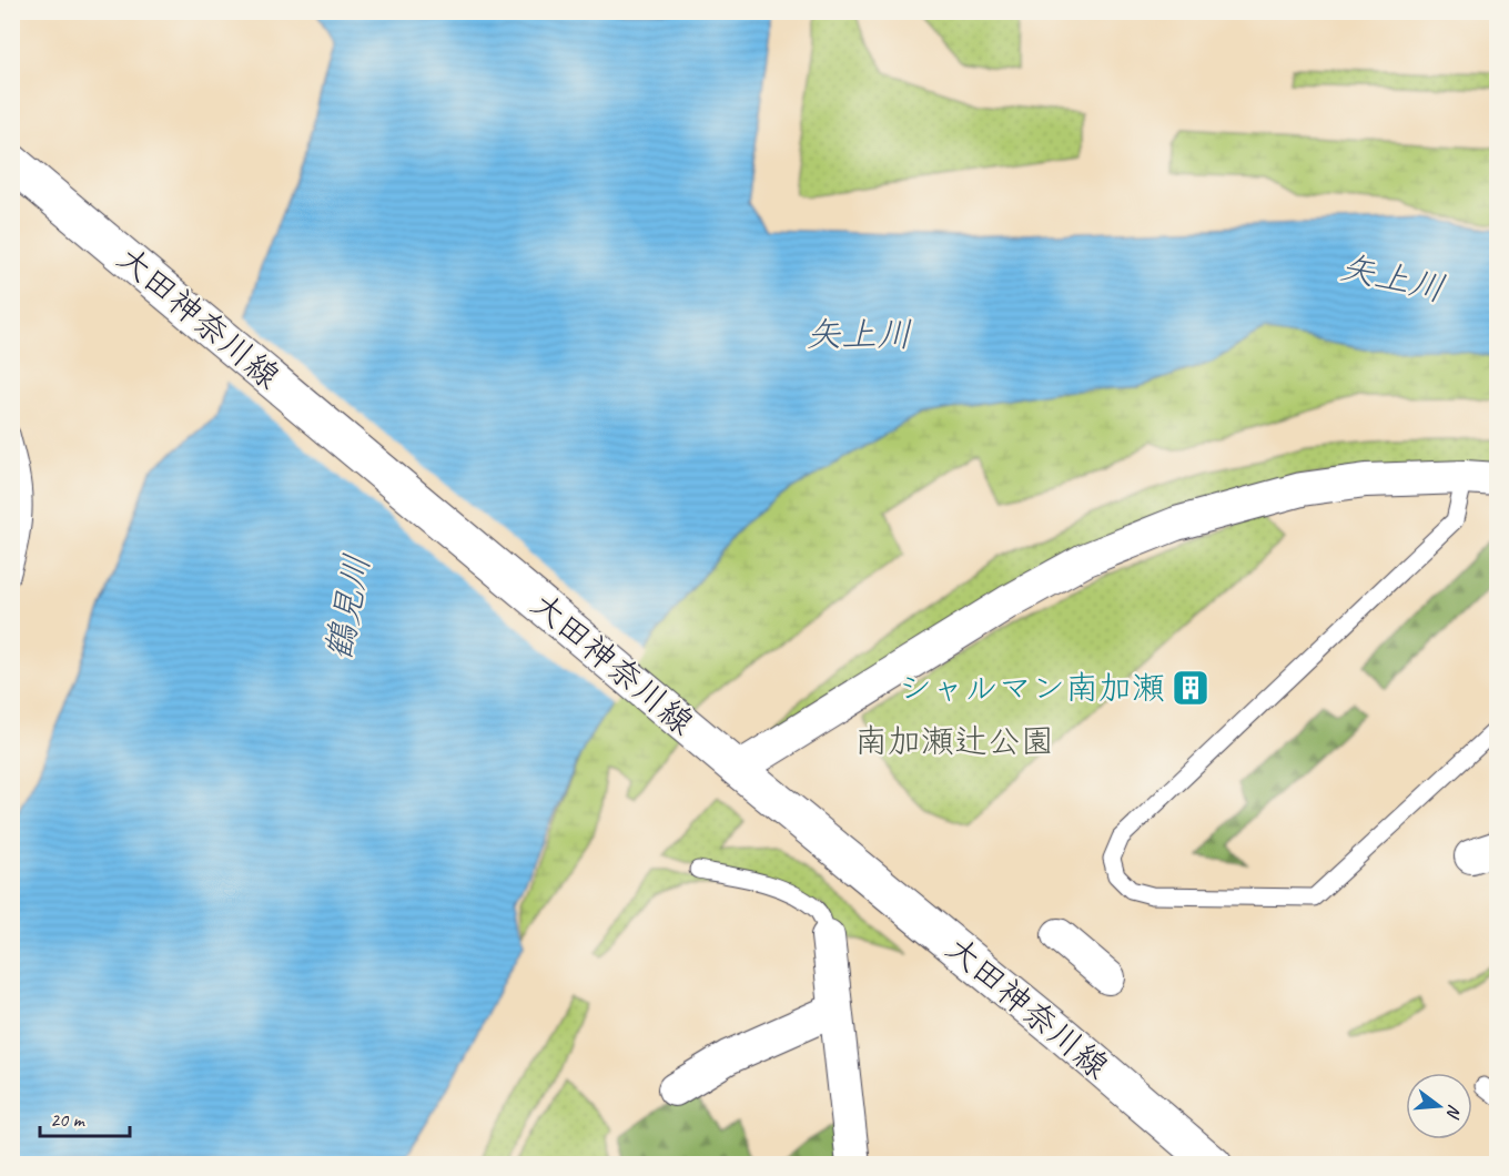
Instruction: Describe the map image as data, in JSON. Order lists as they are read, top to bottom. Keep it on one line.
{"streets":{"main road":["大田神奈川線"]},"water":["矢上川","鶴見川"],"parks":["南加瀬辻公園"],"places":{"building":["シャルマン南加瀬"]},"scale_bar":"20 m","north":"right"}
